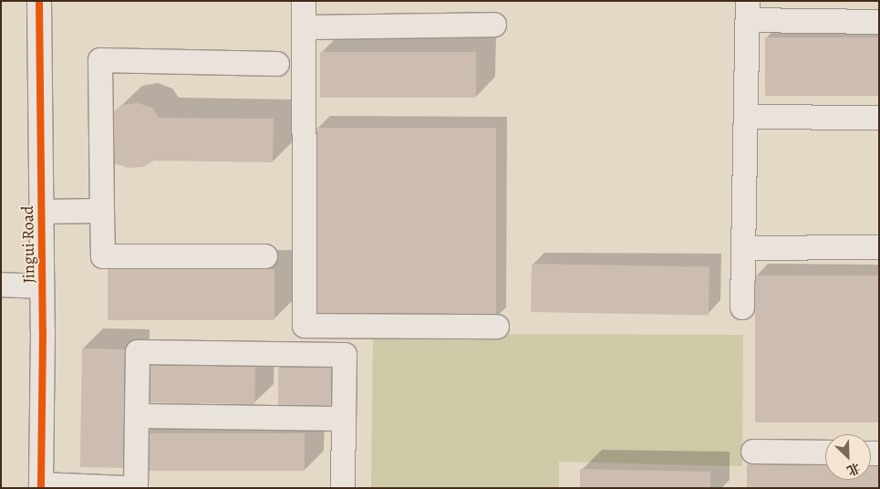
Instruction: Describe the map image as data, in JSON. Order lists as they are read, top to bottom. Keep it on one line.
{"streets":{"street":["Jingui Road"]},"north":"bottom right"}
